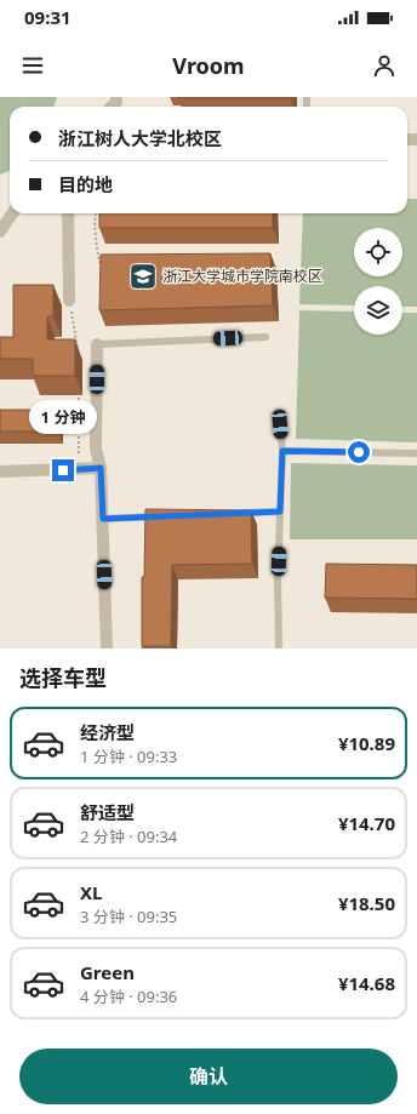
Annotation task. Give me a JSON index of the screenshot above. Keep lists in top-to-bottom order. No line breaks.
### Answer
{"places":{"school or university":["浙江大学城市学院南校区"]},"page":{"status":"09:31","header":"Vroom","banner":["浙江树人大学北校区","目的地"],"bubble":"1 分钟","heading":"选择车型","list":[{"name":"经济型","note":"1 分钟 · 09:33","value":"¥10.89"},{"name":"舒适型","note":"2 分钟 · 09:34","value":"¥14.70"},{"name":"XL","note":"3 分钟 · 09:35","value":"¥18.50"},{"name":"Green","note":"4 分钟 · 09:36","value":"¥14.68"}],"buttons":"确认"}}
